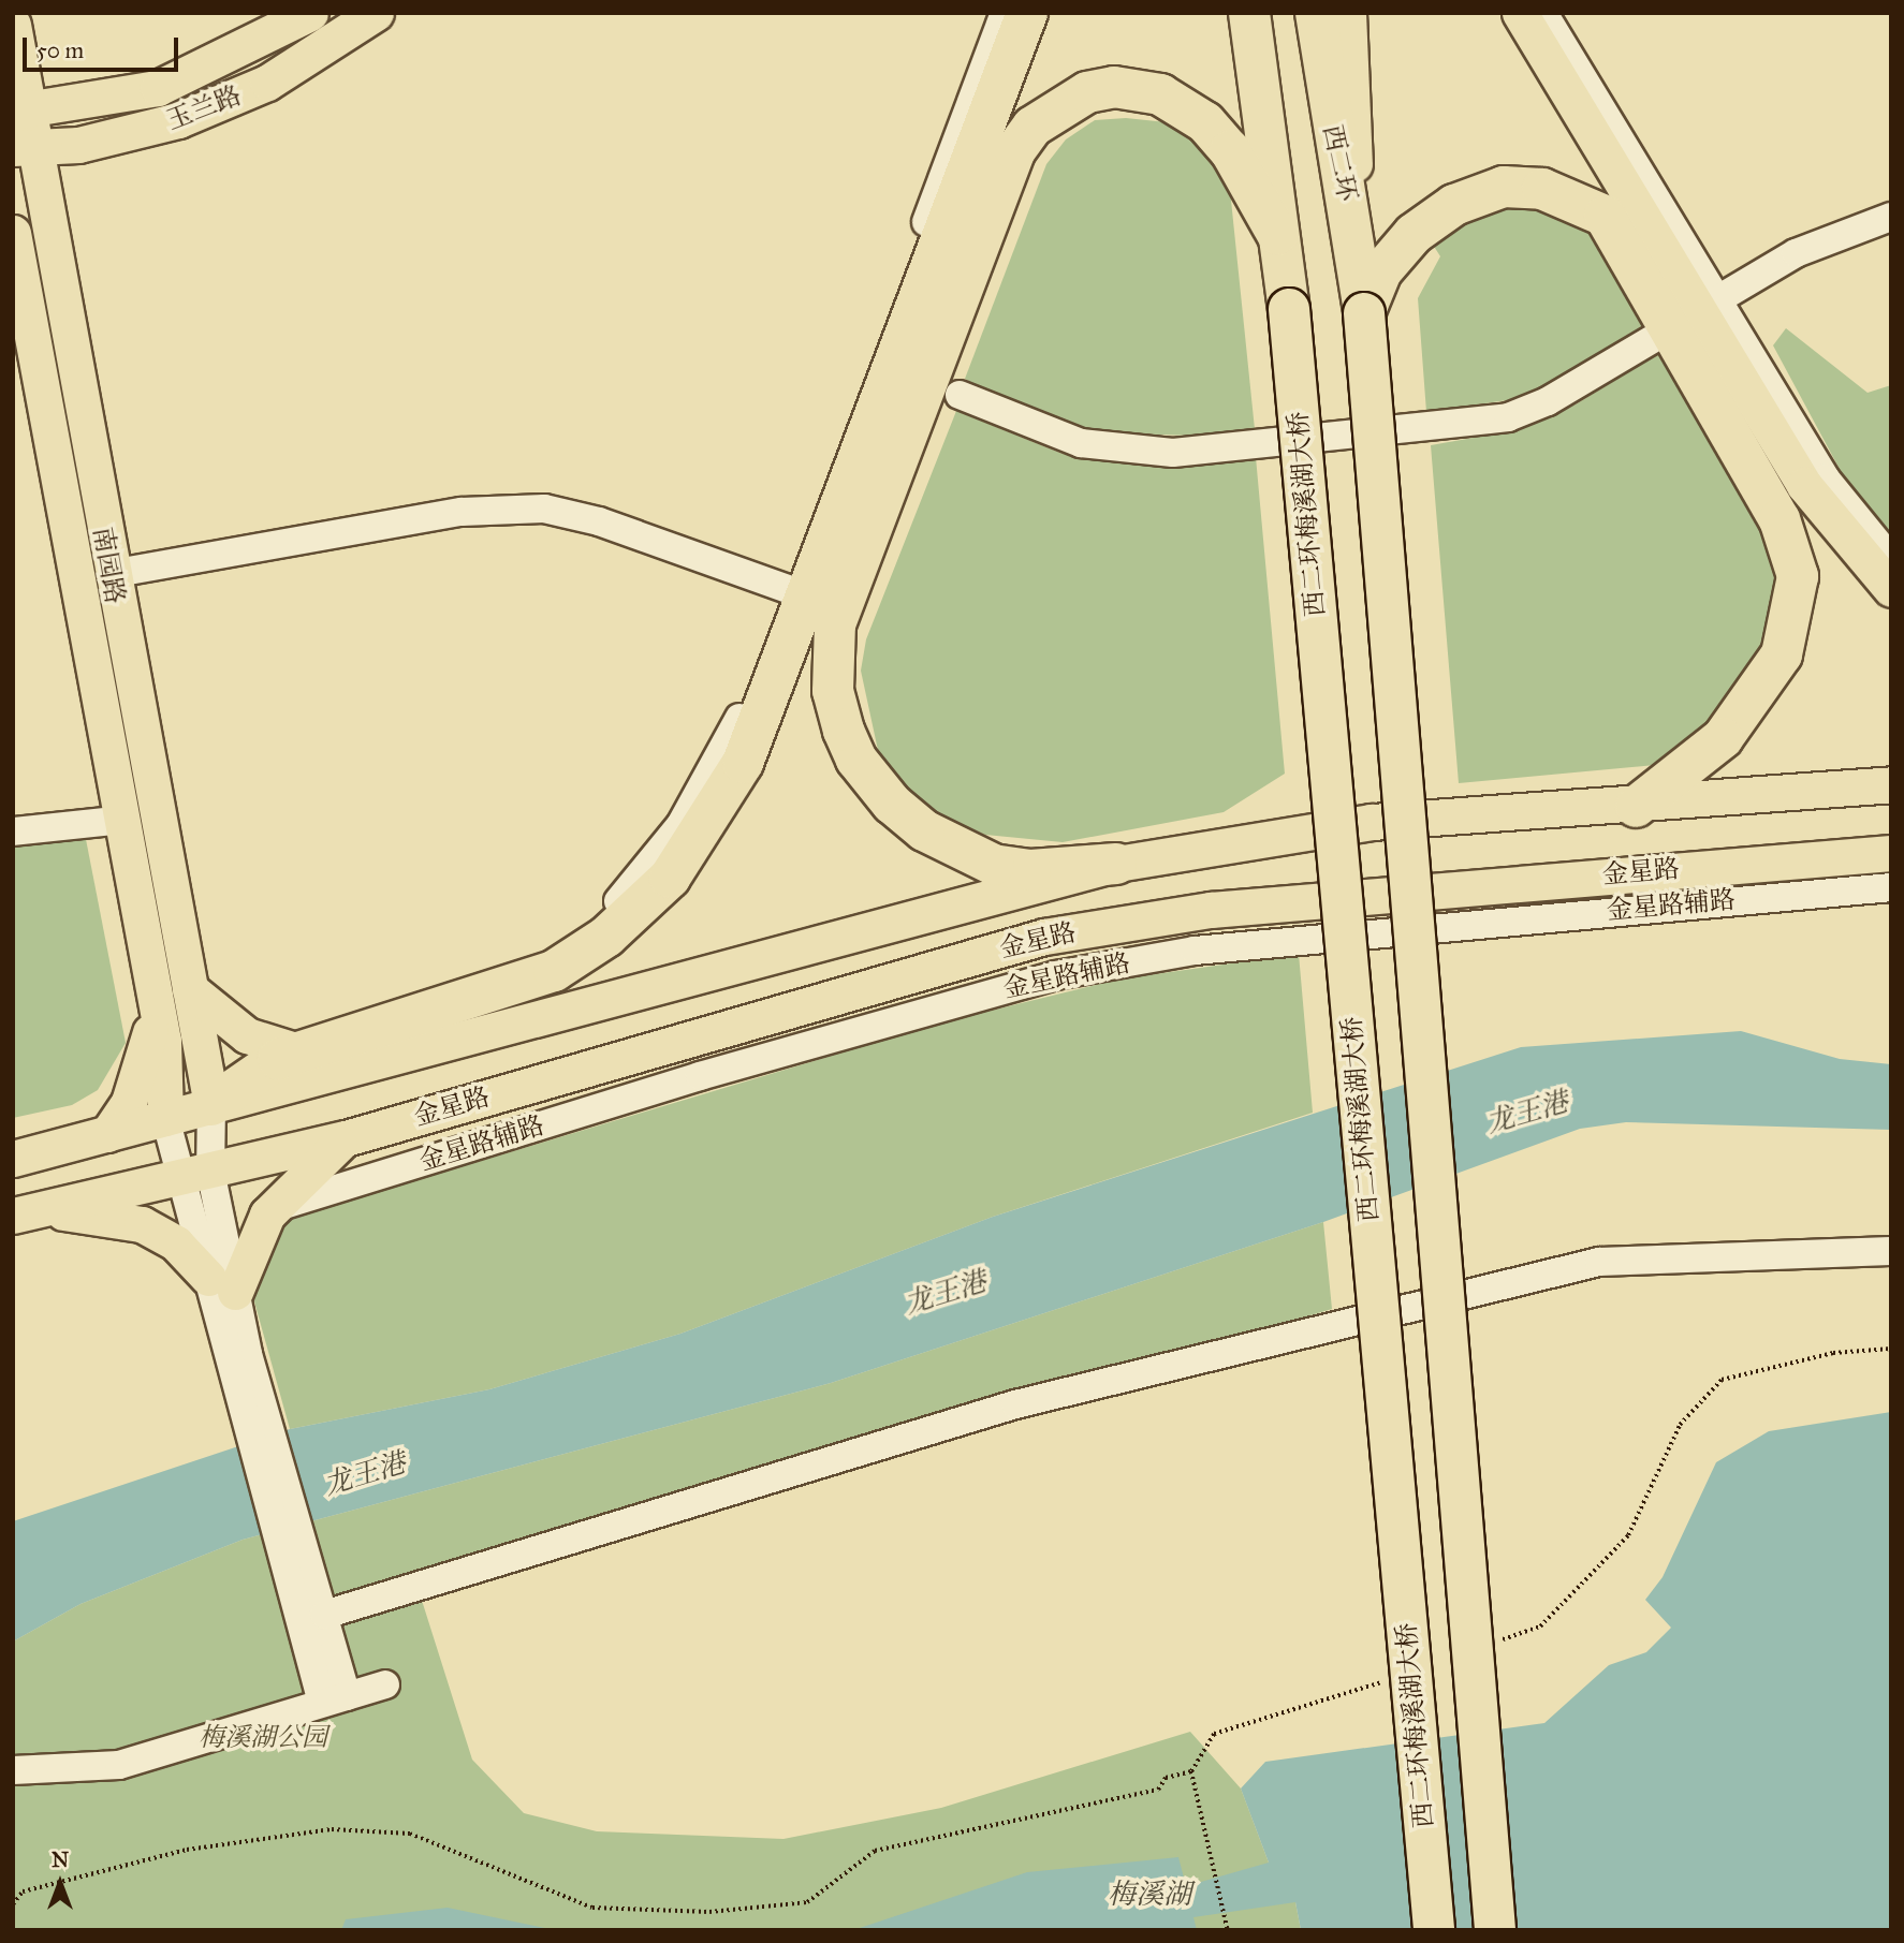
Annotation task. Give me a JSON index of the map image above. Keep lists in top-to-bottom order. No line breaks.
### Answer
{"streets":{"highway":["西二环","西二环梅溪湖大桥"],"main road":["玉兰路","南园路","金星路"],"street":["金星路辅路"]},"crossings":[["玉兰路","南园路"],["南园路","金星路"]],"water":["龙王港","梅溪湖"],"parks":["梅溪湖公园"],"scale_bar":"50 m","north":"top"}
